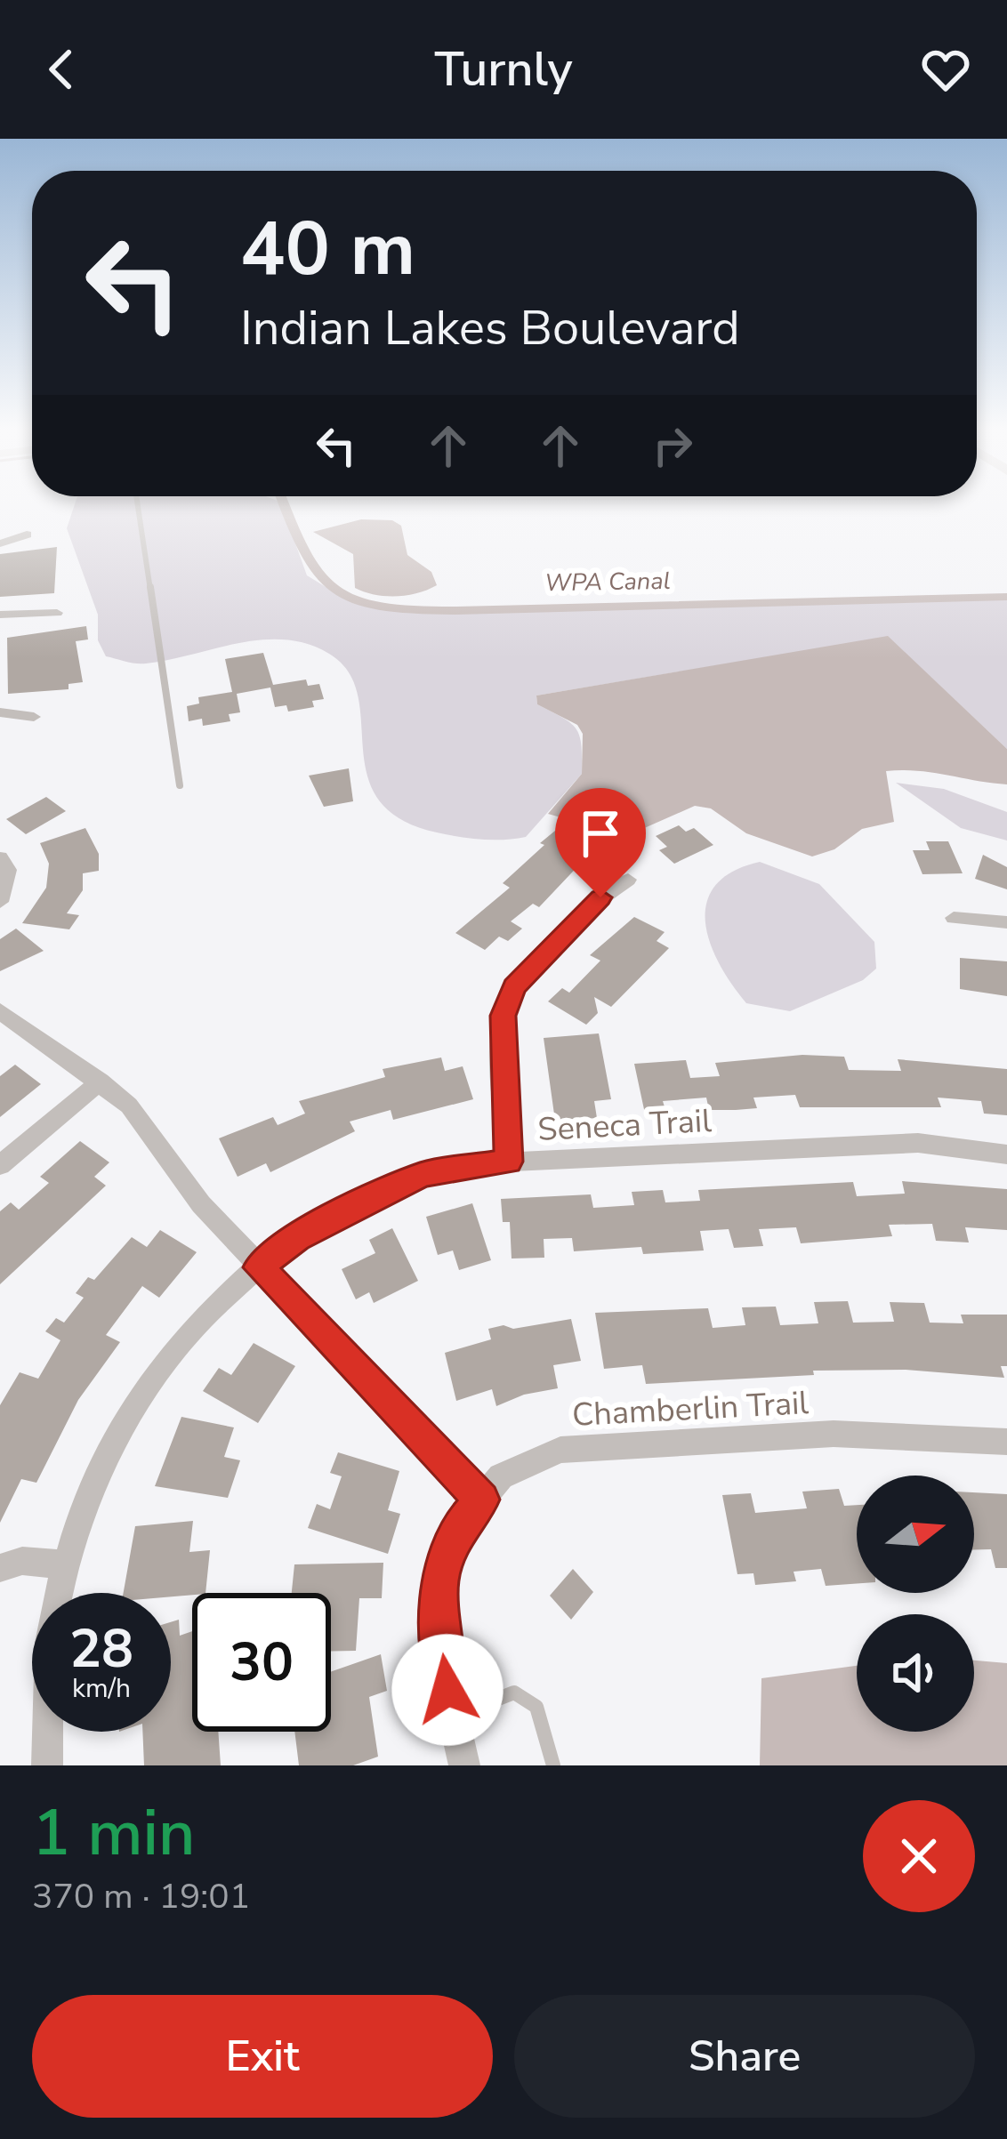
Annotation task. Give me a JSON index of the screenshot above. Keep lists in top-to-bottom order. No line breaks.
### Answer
{"streets":{"street":["Seneca Trail","Chamberlin Trail"]},"water":["WPA Canal"],"north":"right","page":{"header":"Turnly","turn":["40 m","Indian Lakes Boulevard"],"speed":"28 km/h","limit":"30","heading":["1 min","370 m · 19:01"],"buttons":["Exit","Share"]}}
